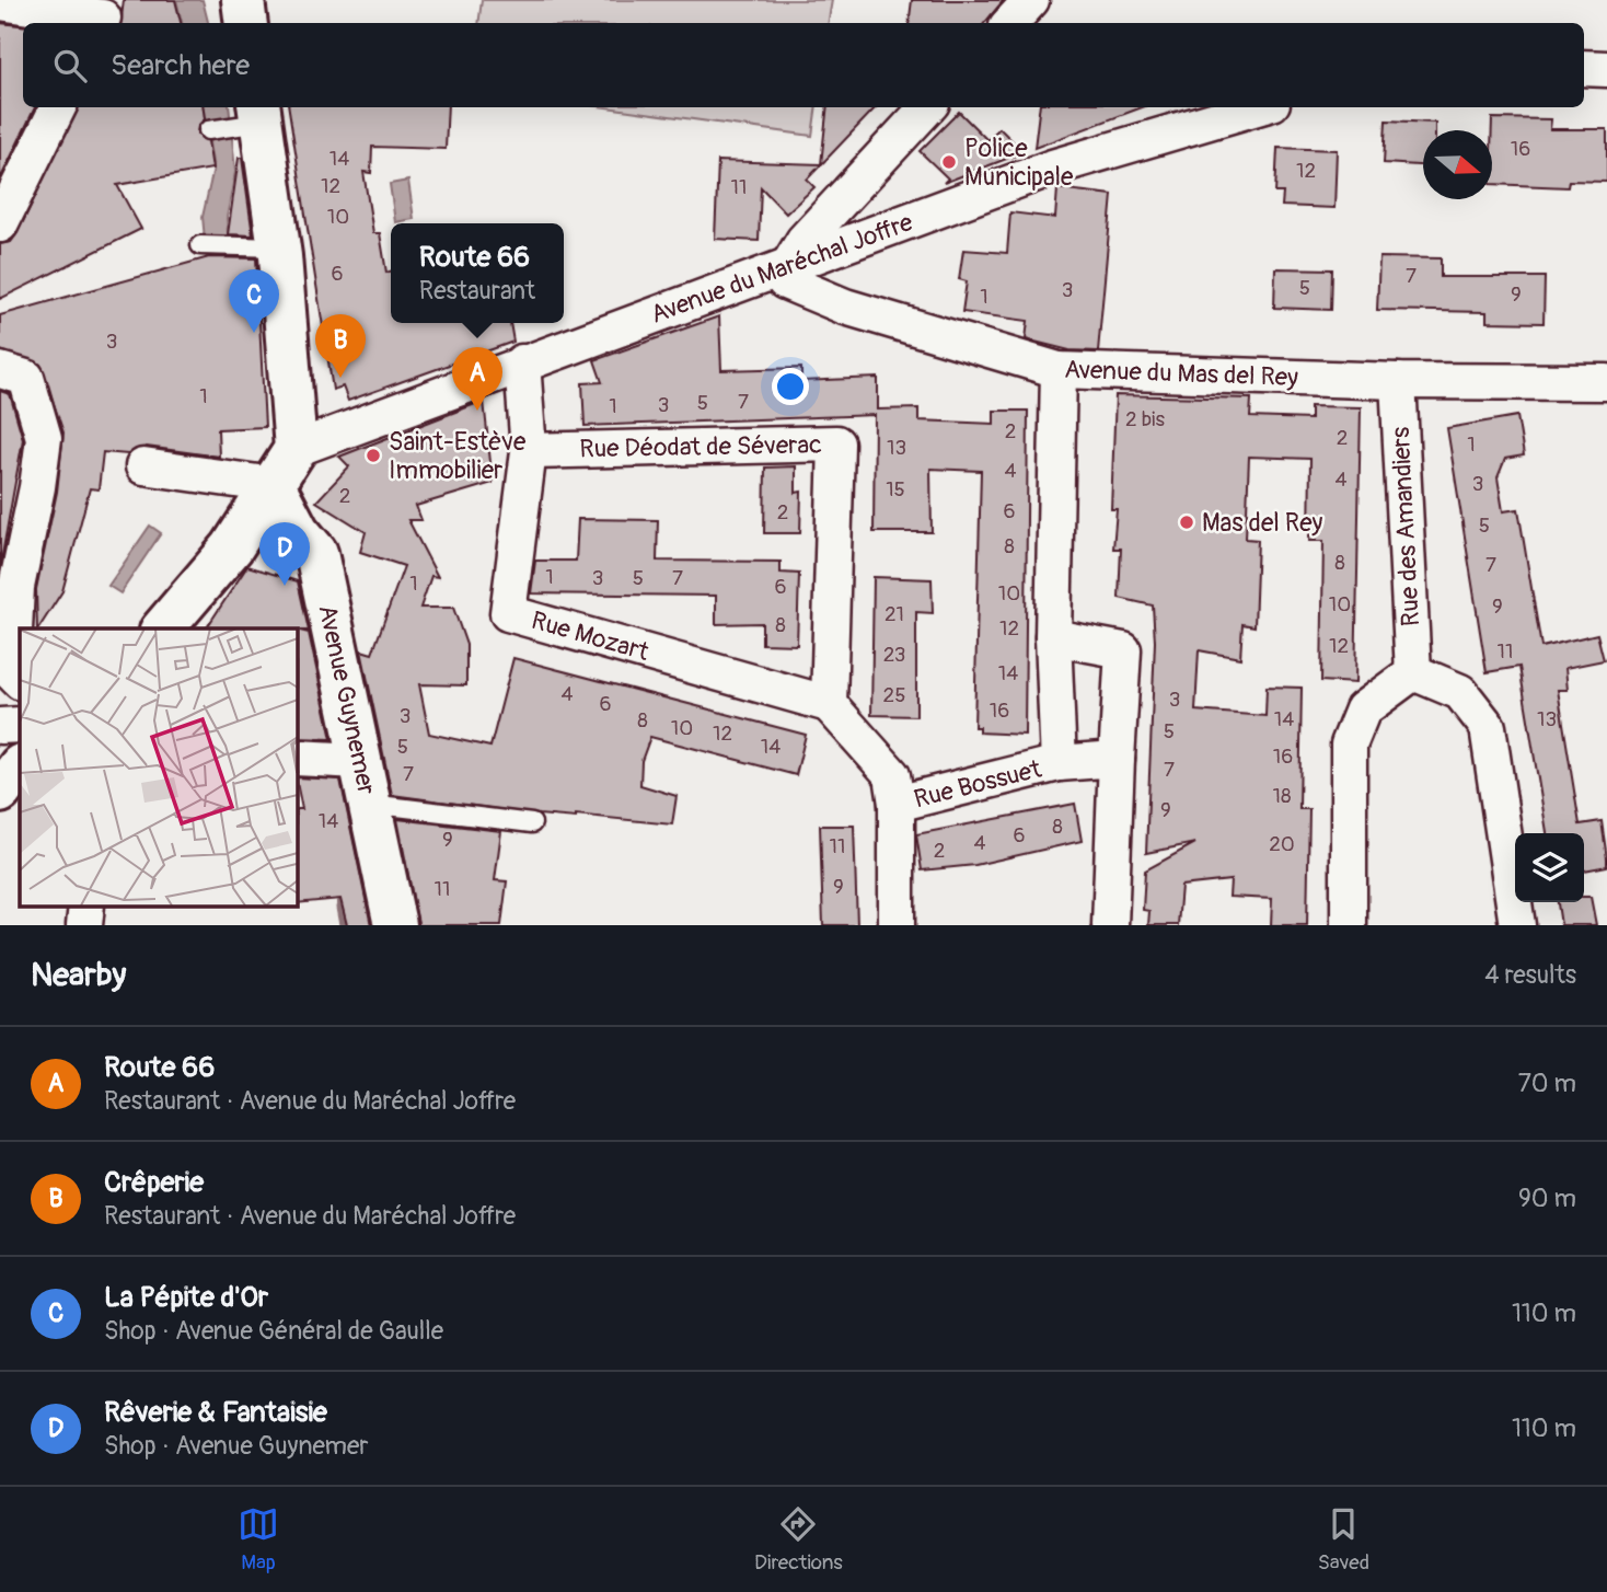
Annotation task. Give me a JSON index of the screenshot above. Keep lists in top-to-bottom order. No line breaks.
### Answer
{"streets":{"main road":["Avenue Guynemer"],"street":["Avenue du Maréchal Joffre","Avenue du Mas del Rey","Rue Déodat de Séverac","Rue des Amandiers","Rue Mozart","Rue Bossuet"]},"crossings":[["Avenue du Maréchal Joffre","Avenue du Mas del Rey"],["Avenue du Mas del Rey","Rue des Amandiers"],["Rue Déodat de Séverac","Rue Mozart"]],"places":["Police Municipale","Saint-Estève Immobilier","Mas del Rey"],"house_numbers":["16","14","12","12","11","10","6","7","5","3","9","1","3","1","7","5","3","1","2 bis","2","2","1","13","4","4","3","15","2","6","2","5","8","8","7","1","3","5","7","1","6","10","10","9","21","8","12","12","11","23","14","4","25","3","6","16","3","14","13","8","10","5","12","5","14","16","7","7","18","9","14","8","6","9","4","20","11","2","9","11"],"north":"right","page":{"search":"Search here","popup":["Route 66","Restaurant"],"pins":["C","B","A","D"],"heading":["Nearby","4 results"],"list":[{"mark":"A","name":"Route 66","note":"Restaurant · Avenue du Maréchal Joffre","value":"70 m"},{"mark":"B","name":"Crêperie","note":"Restaurant · Avenue du Maréchal Joffre","value":"90 m"},{"mark":"C","name":"La Pépite d'Or","note":"Shop · Avenue Général de Gaulle","value":"110 m"},{"mark":"D","name":"Rêverie & Fantaisie","note":"Shop · Avenue Guynemer","value":"110 m"}],"nav":["Map","Directions","Saved"]}}
